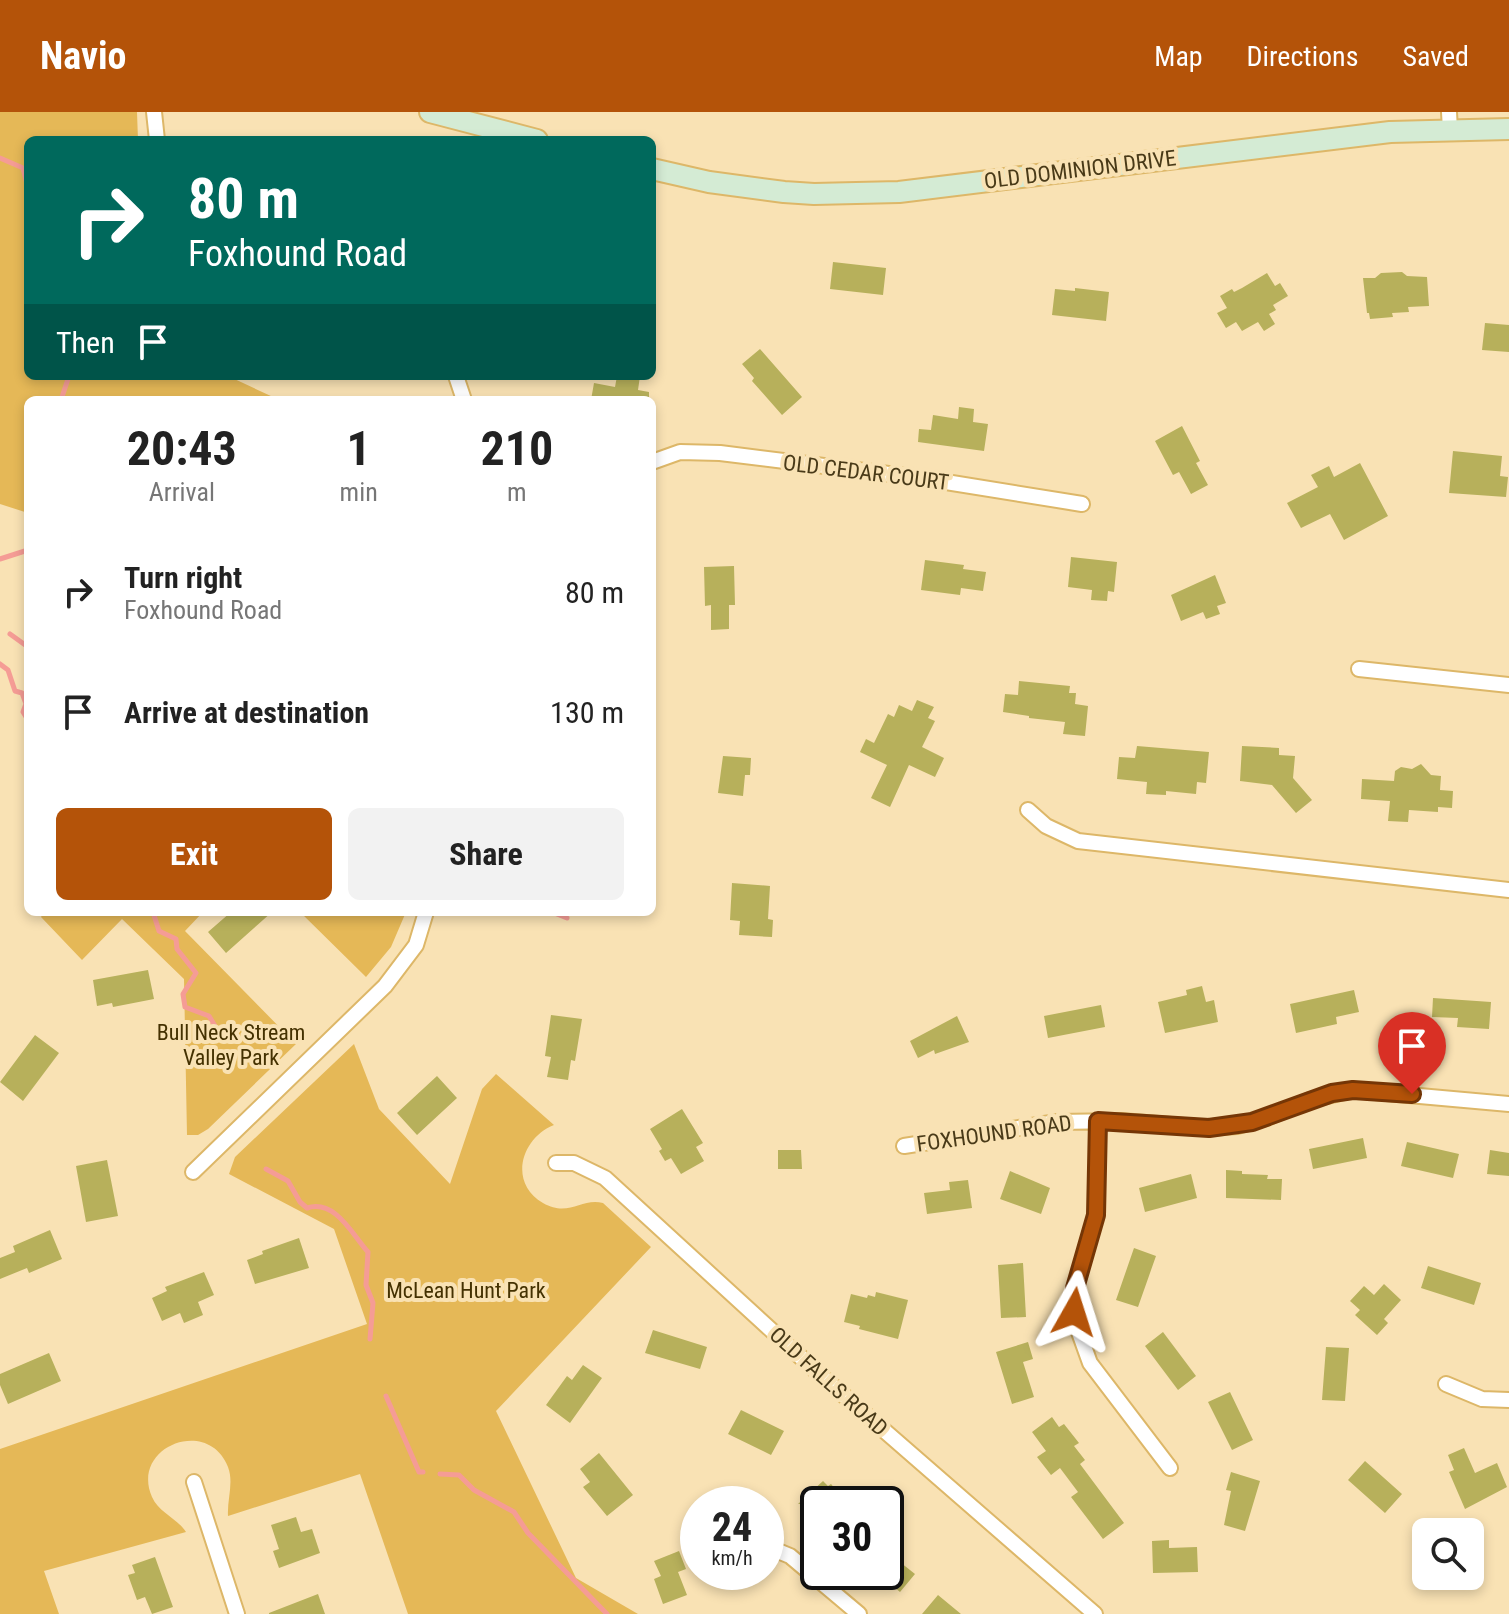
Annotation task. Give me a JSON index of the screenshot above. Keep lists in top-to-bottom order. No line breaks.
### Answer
{"streets":{"main road":["OLD DOMINION DRIVE"],"street":["OLD CEDAR COURT","FOXHOUND ROAD","OLD FALLS ROAD"]},"parks":["Bull Neck Stream Valley Park","McLean Hunt Park"],"page":{"header":"Navio","nav":["Map","Directions","Saved"],"turn":["80 m","Foxhound Road"],"then":"Then","eta":["20:43","Arrival","1","min","210","m"],"list":[{"name":"Turn right","note":"Foxhound Road","value":"80 m"},{"name":"Arrive at destination","value":"130 m"}],"buttons":["Exit","Share"],"speed":"24 km/h","limit":"30"}}
